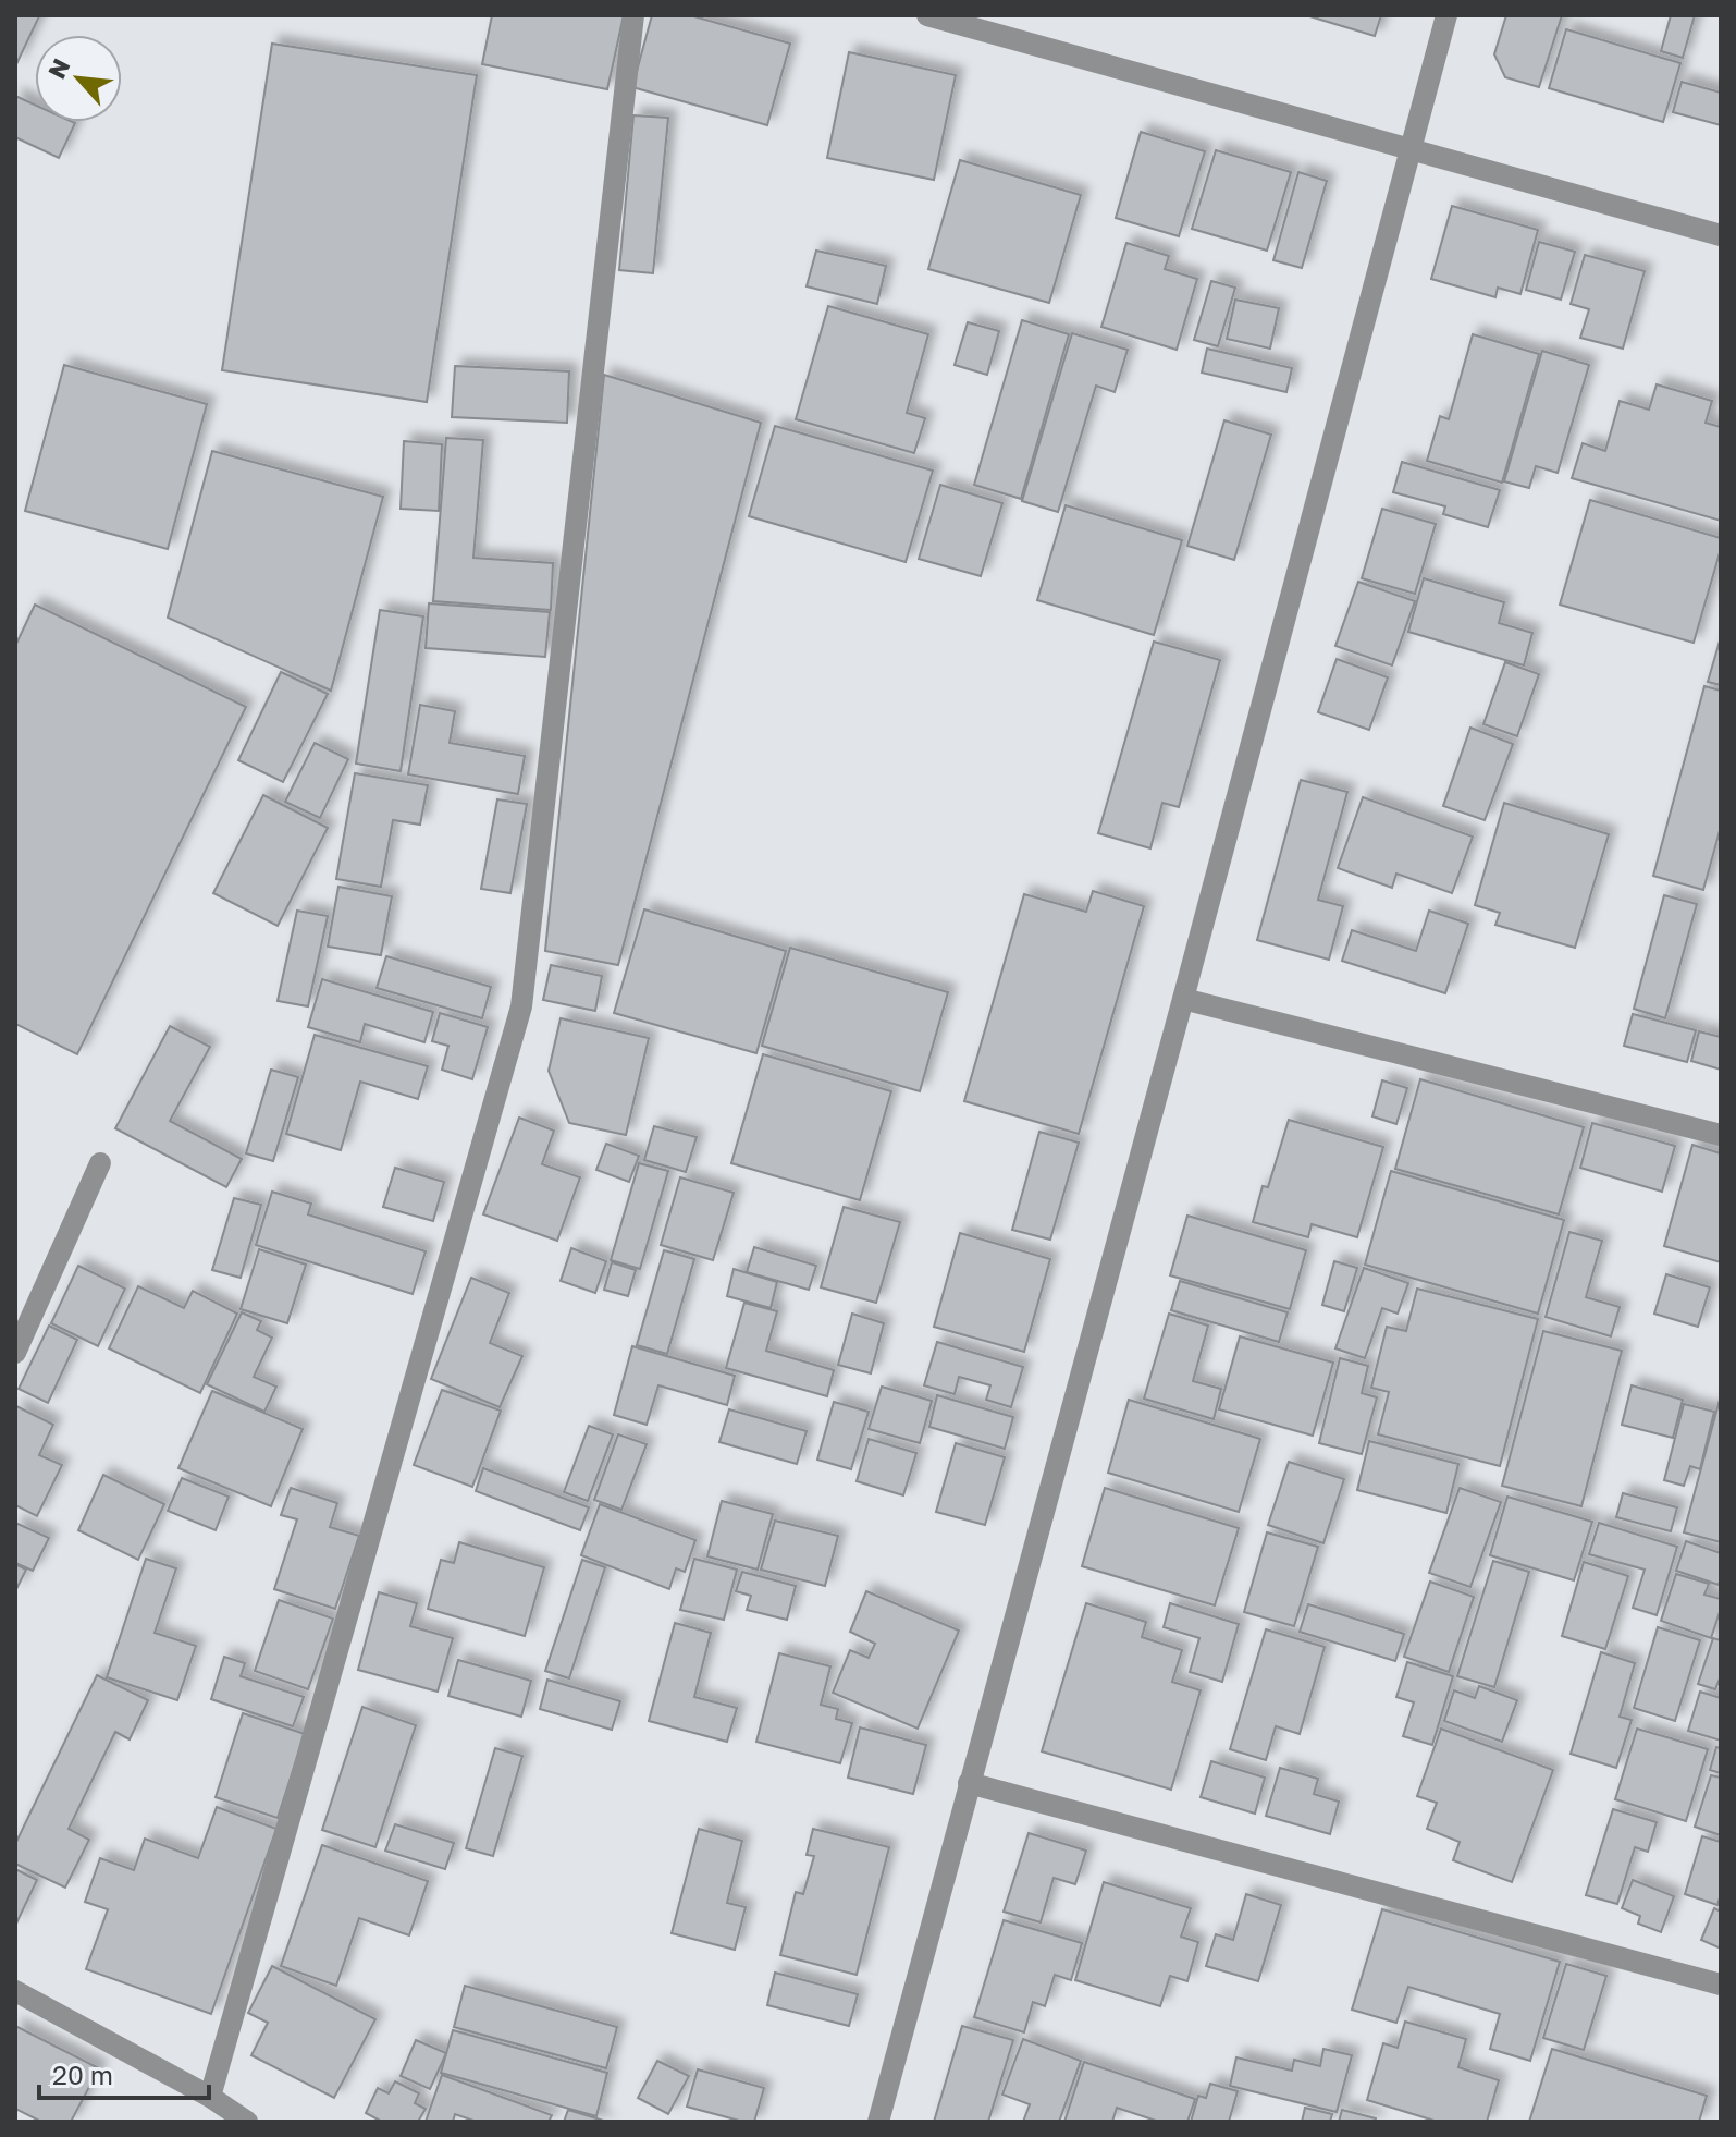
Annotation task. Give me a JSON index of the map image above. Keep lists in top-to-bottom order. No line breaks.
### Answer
{"scale_bar":"20 m","north":"top left"}
